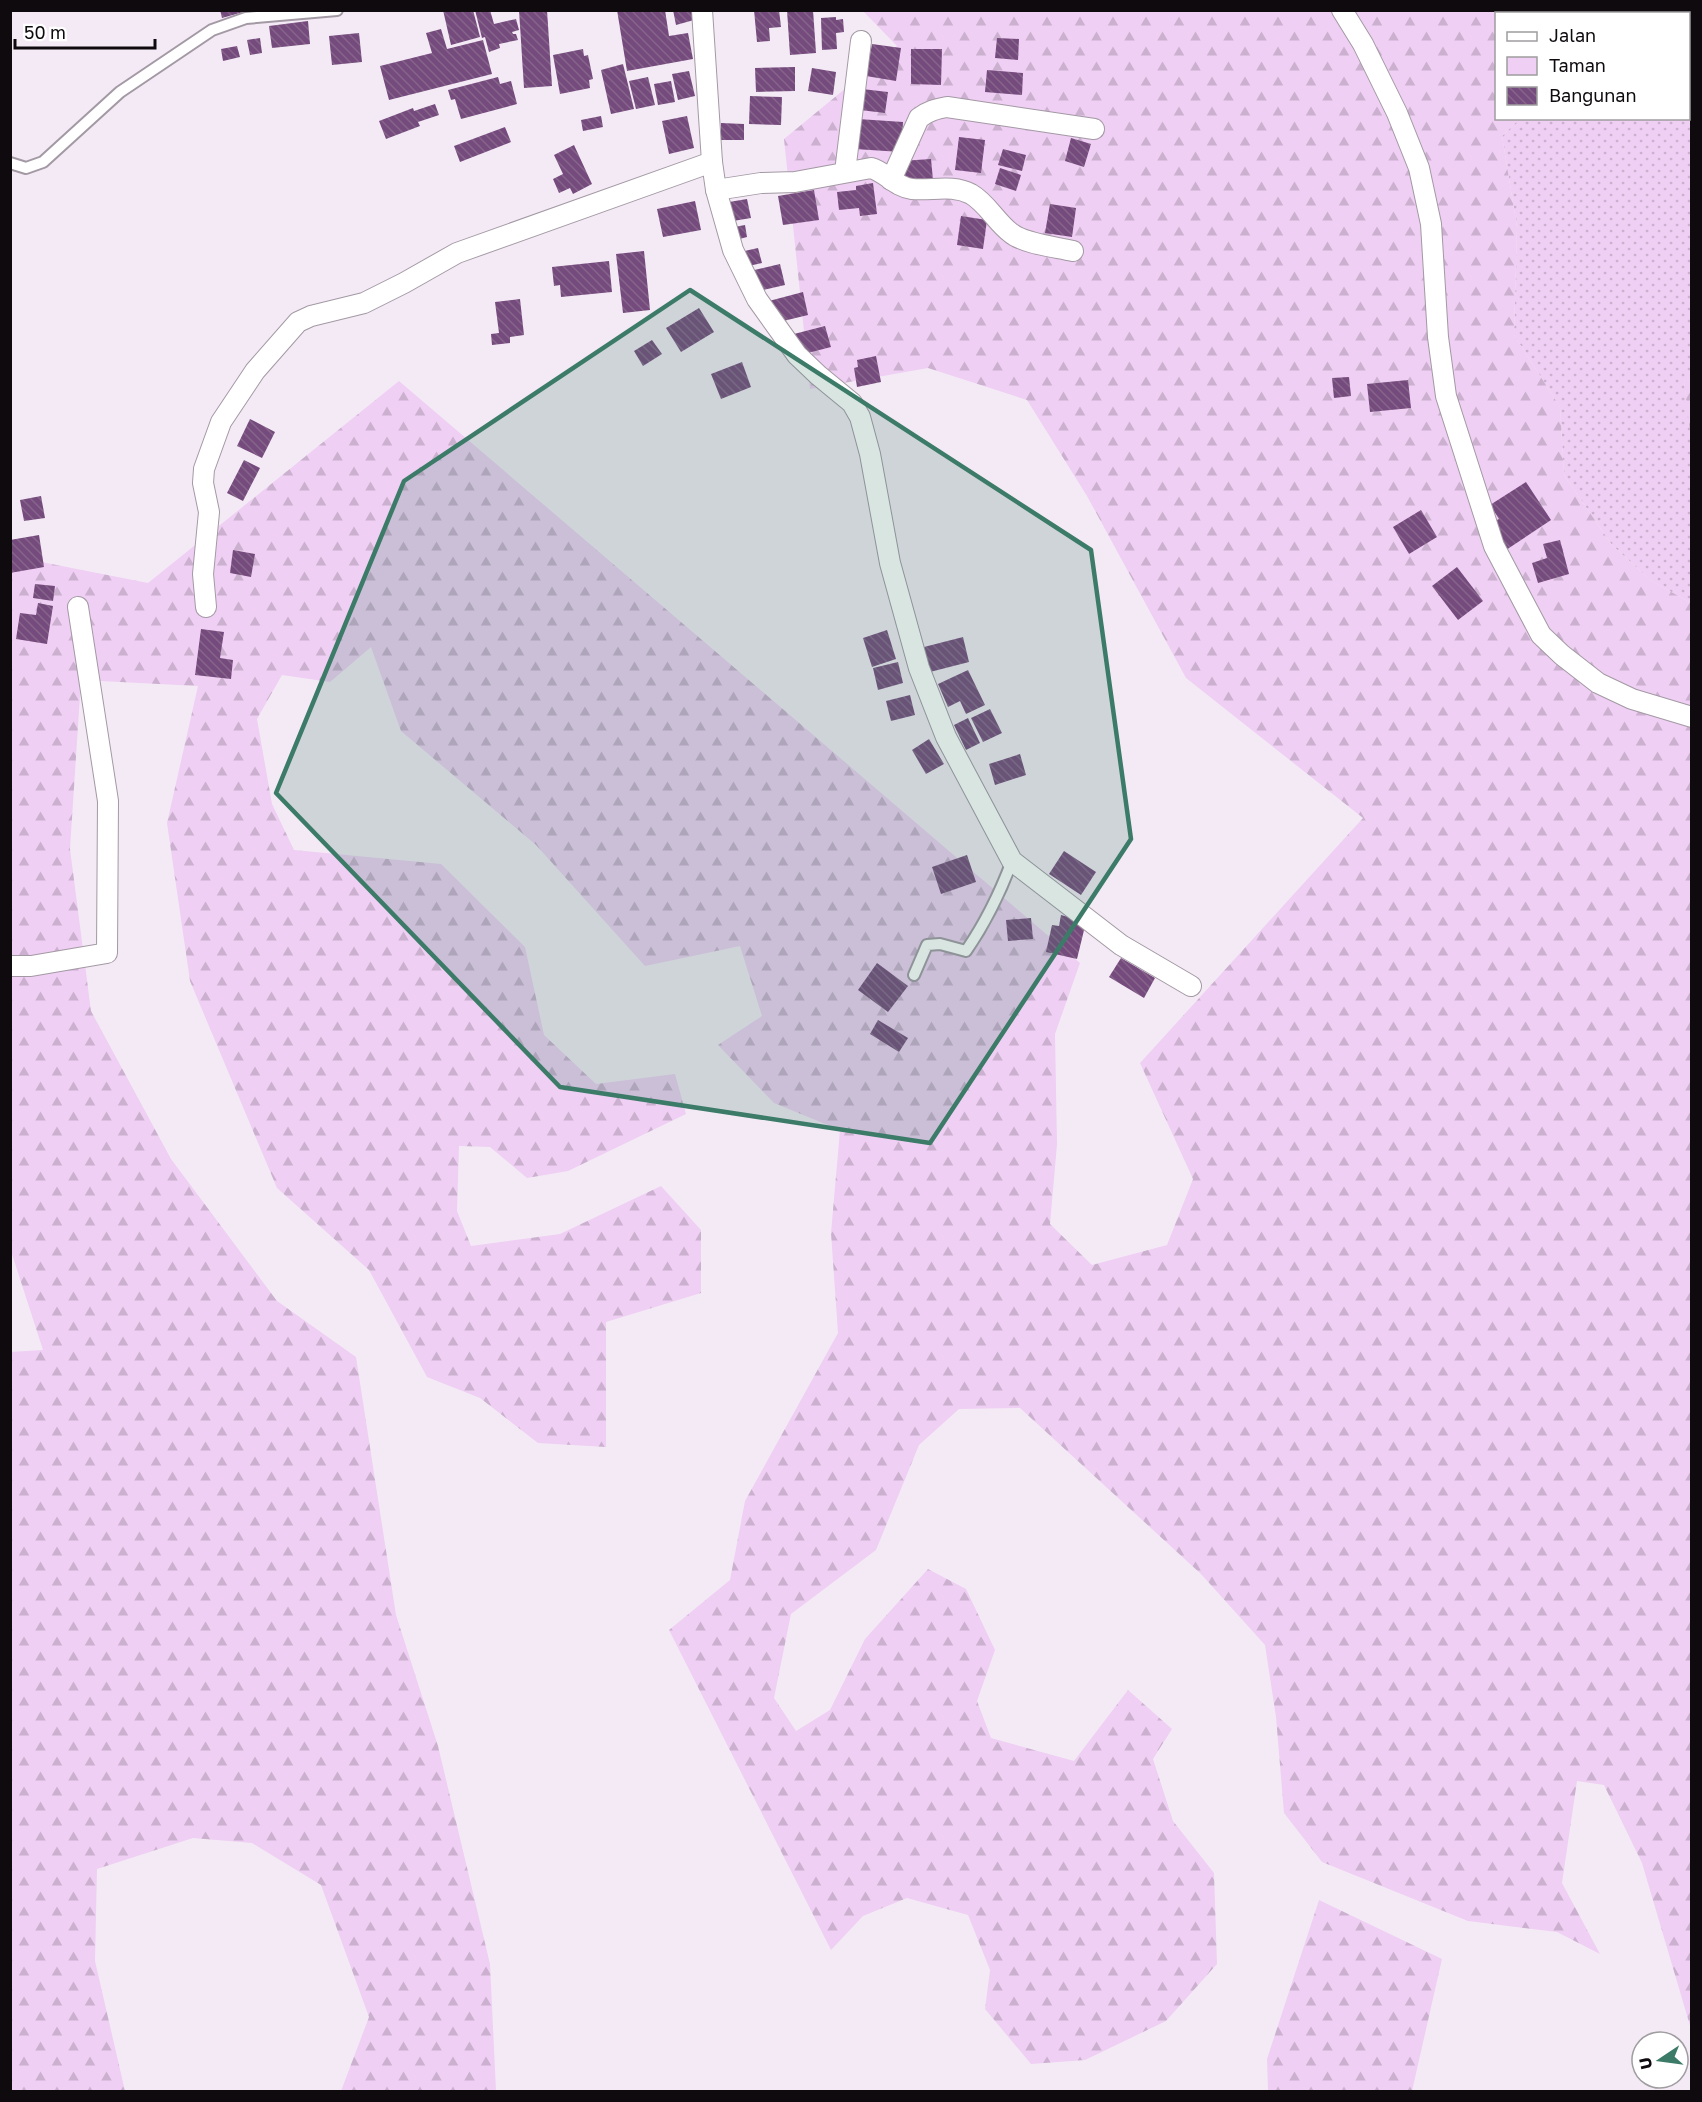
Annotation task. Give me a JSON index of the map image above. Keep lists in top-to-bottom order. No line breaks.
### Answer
{"legend":["Jalan","Taman","Bangunan"],"scale_bar":"50 m","north":"left"}
